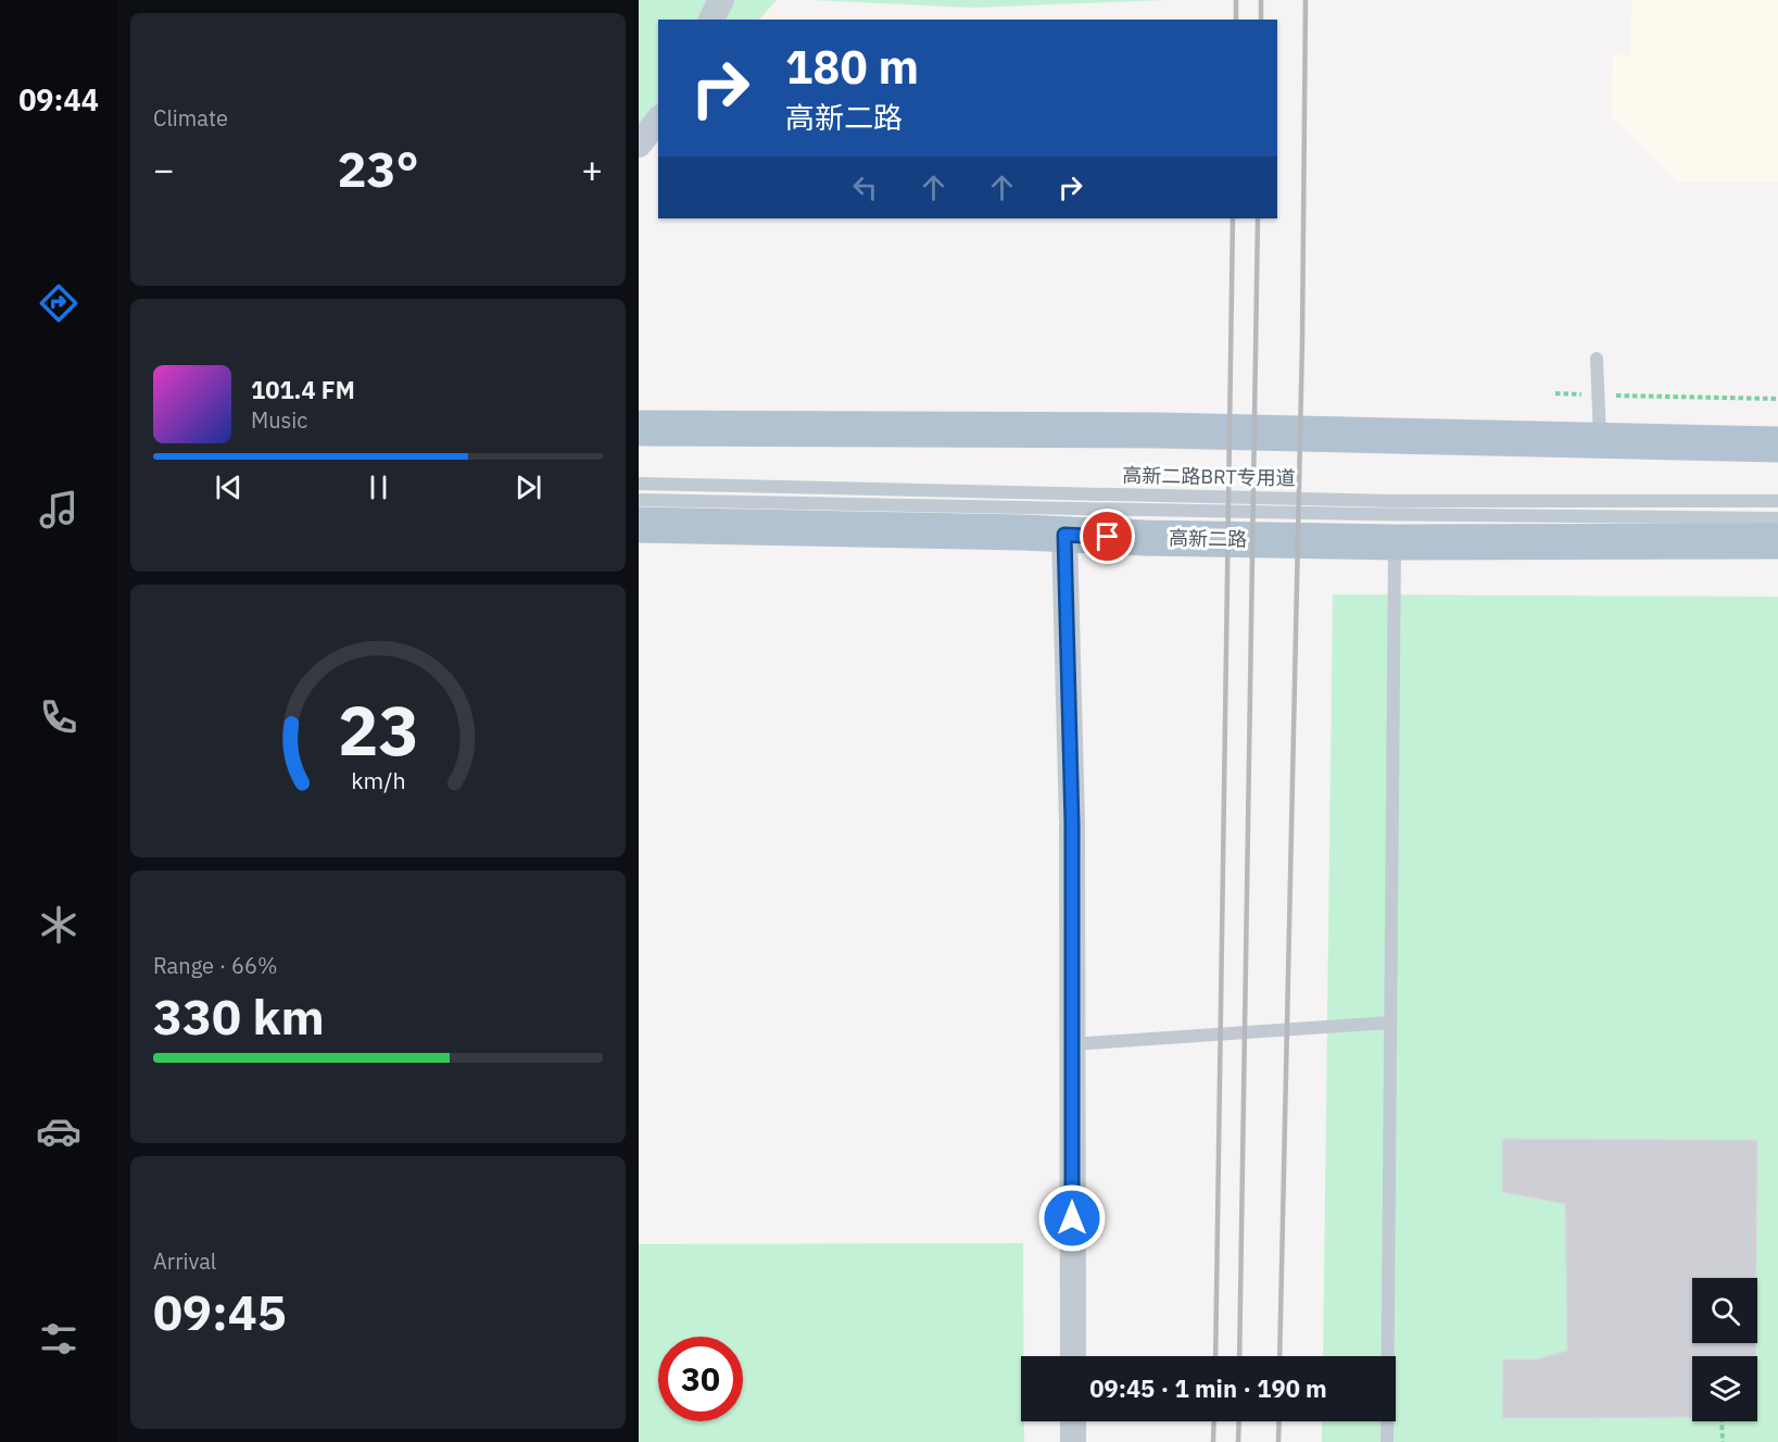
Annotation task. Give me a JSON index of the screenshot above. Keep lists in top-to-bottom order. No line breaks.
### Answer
{"streets":{"main road":["高新二路"],"lane":["高新二路BRT专用道"]},"page":{"tabs":"09:44","tile":["Climate",["Range · 66%","330 km"],["Arrival","09:45"]],"turn":["180 m","高新二路"],"heat":["−","23°","+"],"song":["101.4 FM","Music"],"limit":"30","trip":"09:45 · 1 min · 190 m","gauge":["23","km/h"]}}
